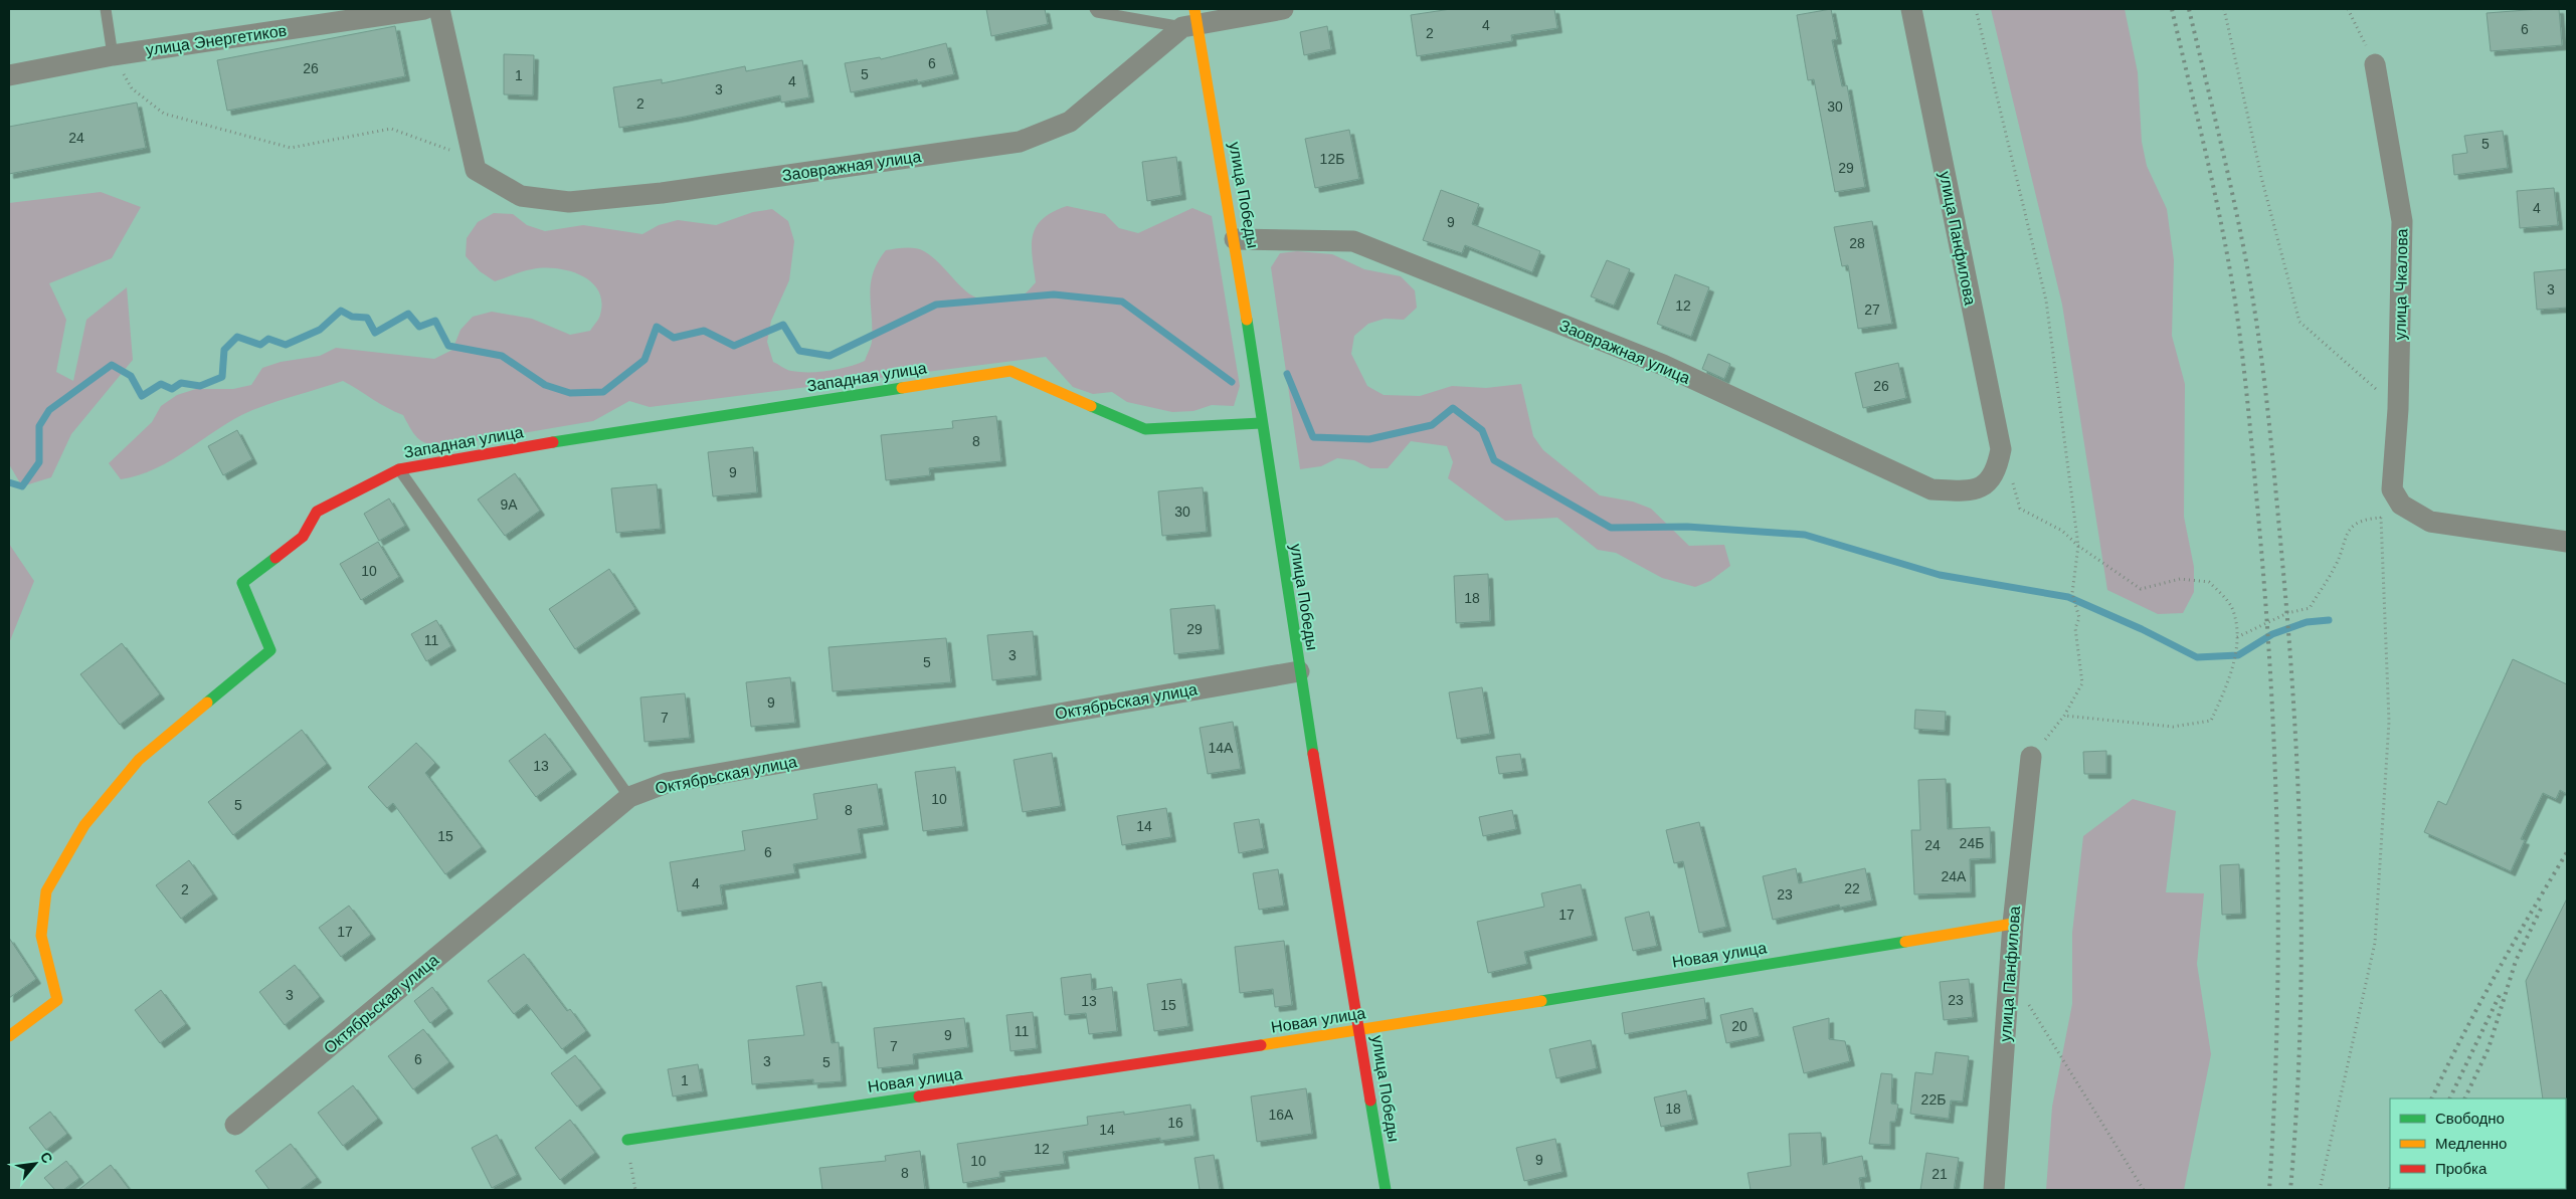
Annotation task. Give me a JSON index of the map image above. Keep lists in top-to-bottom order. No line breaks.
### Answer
{"streets":{"street":["улица Энергетиков","Заовражная улица","улица Победы","улица Панфилова","улица Чкалова","Западная улица","Октябрьская улица","Новая улица"]},"crossings":[["Заовражная улица","улица Победы"],["Заовражная улица","улица Панфилова"],["улица Победы","Западная улица"],["улица Победы","Октябрьская улица"],["улица Победы","Новая улица"],["улица Панфилова","Новая улица"]],"house_numbers":["4","6","2","6","26","5","1","4","3","2","30","24","5","12Б","29","4","9","28","3","12","27","26","8","9","9А","30","10","18","29","11","3","5","9","7","14А","13","10","5","8","14","15","24Б","24","6","24А","4","22","2","23","17","17","3","23","13","15","20","11","9","7","6","3","5","1","22Б","18","16А","16","14","12","9","10","8","21"],"legend":["Свободно","Медленно","Пробка"],"north":"top right"}
